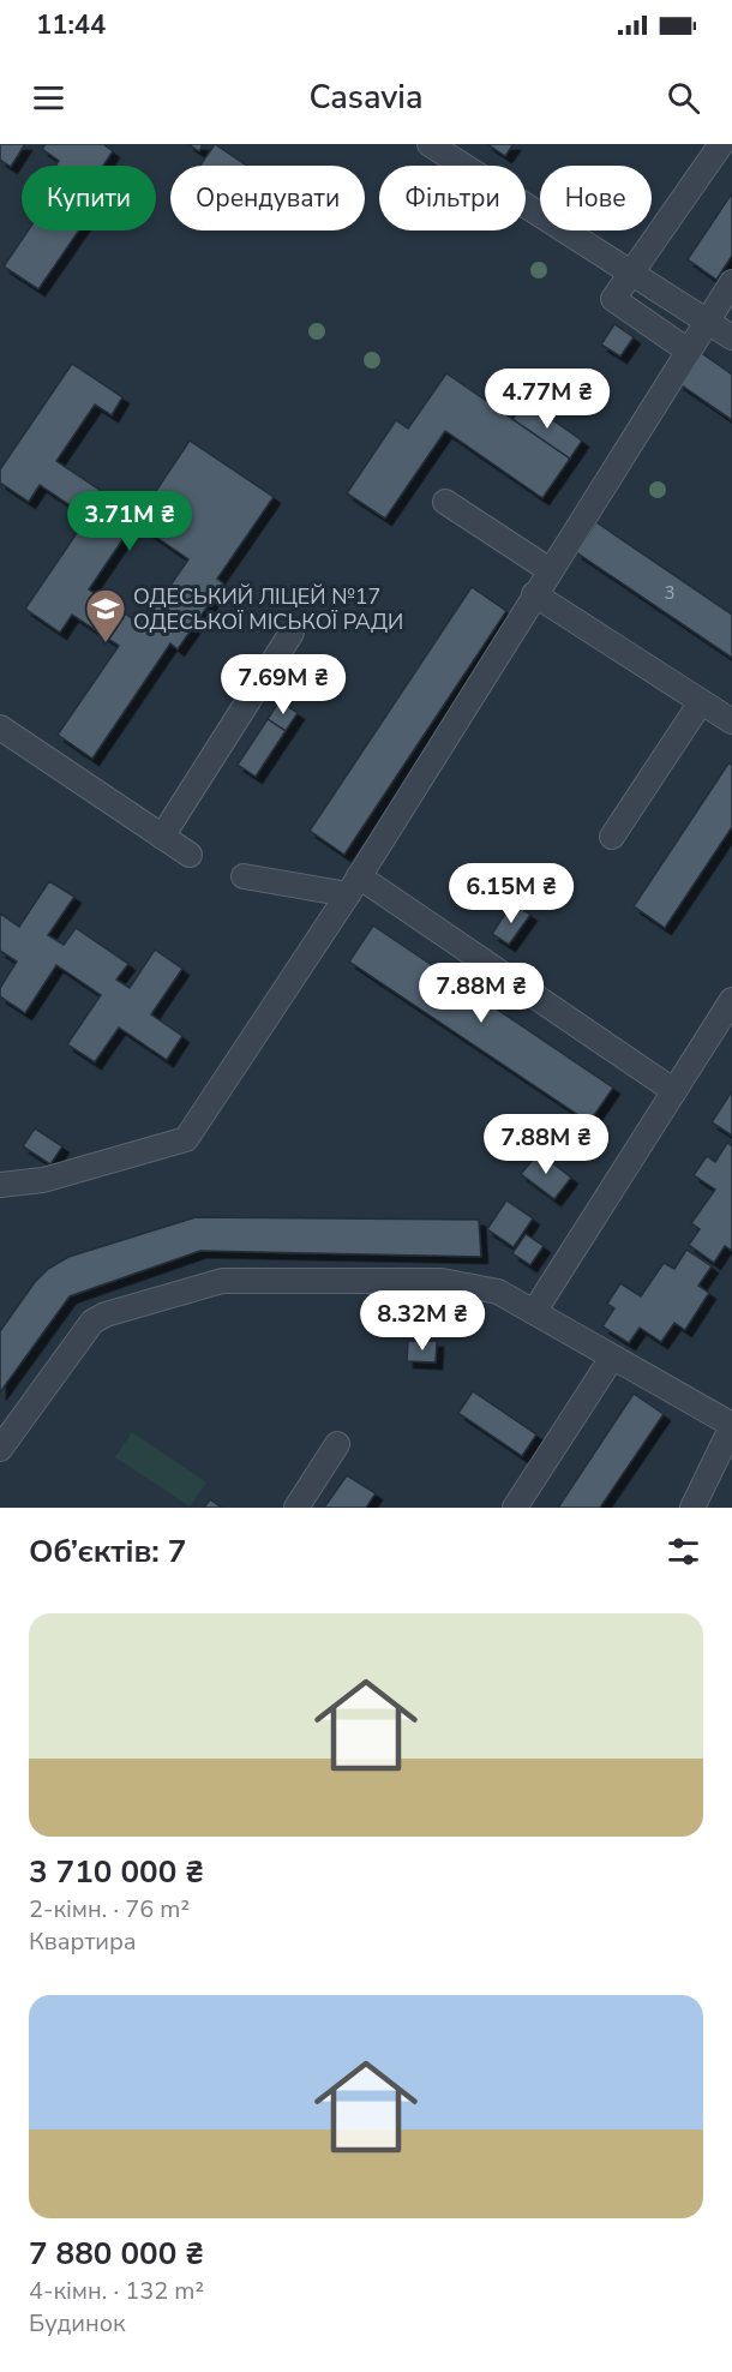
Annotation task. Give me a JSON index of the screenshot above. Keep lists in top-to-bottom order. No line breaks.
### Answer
{"places":{"school or university":["ОДЕСЬКИЙ ЛІЦЕЙ №17 ОДЕСЬКОЇ МІСЬКОЇ РАДИ"]},"house_numbers":["3"],"page":{"status":"11:44","header":"Casavia","chip":["Купити","Орендувати","Фільтри","Нове"],"price":["4.77M ₴","3.71M ₴","7.69M ₴","6.15M ₴","7.88M ₴","7.88M ₴","8.32M ₴"],"heading":"Об’єктів: 7","list":[{"name":"3 710 000 ₴","note":"2-кімн. · 76 m² · Квартира"},{"name":"7 880 000 ₴","note":"4-кімн. · 132 m² · Будинок"}]}}
